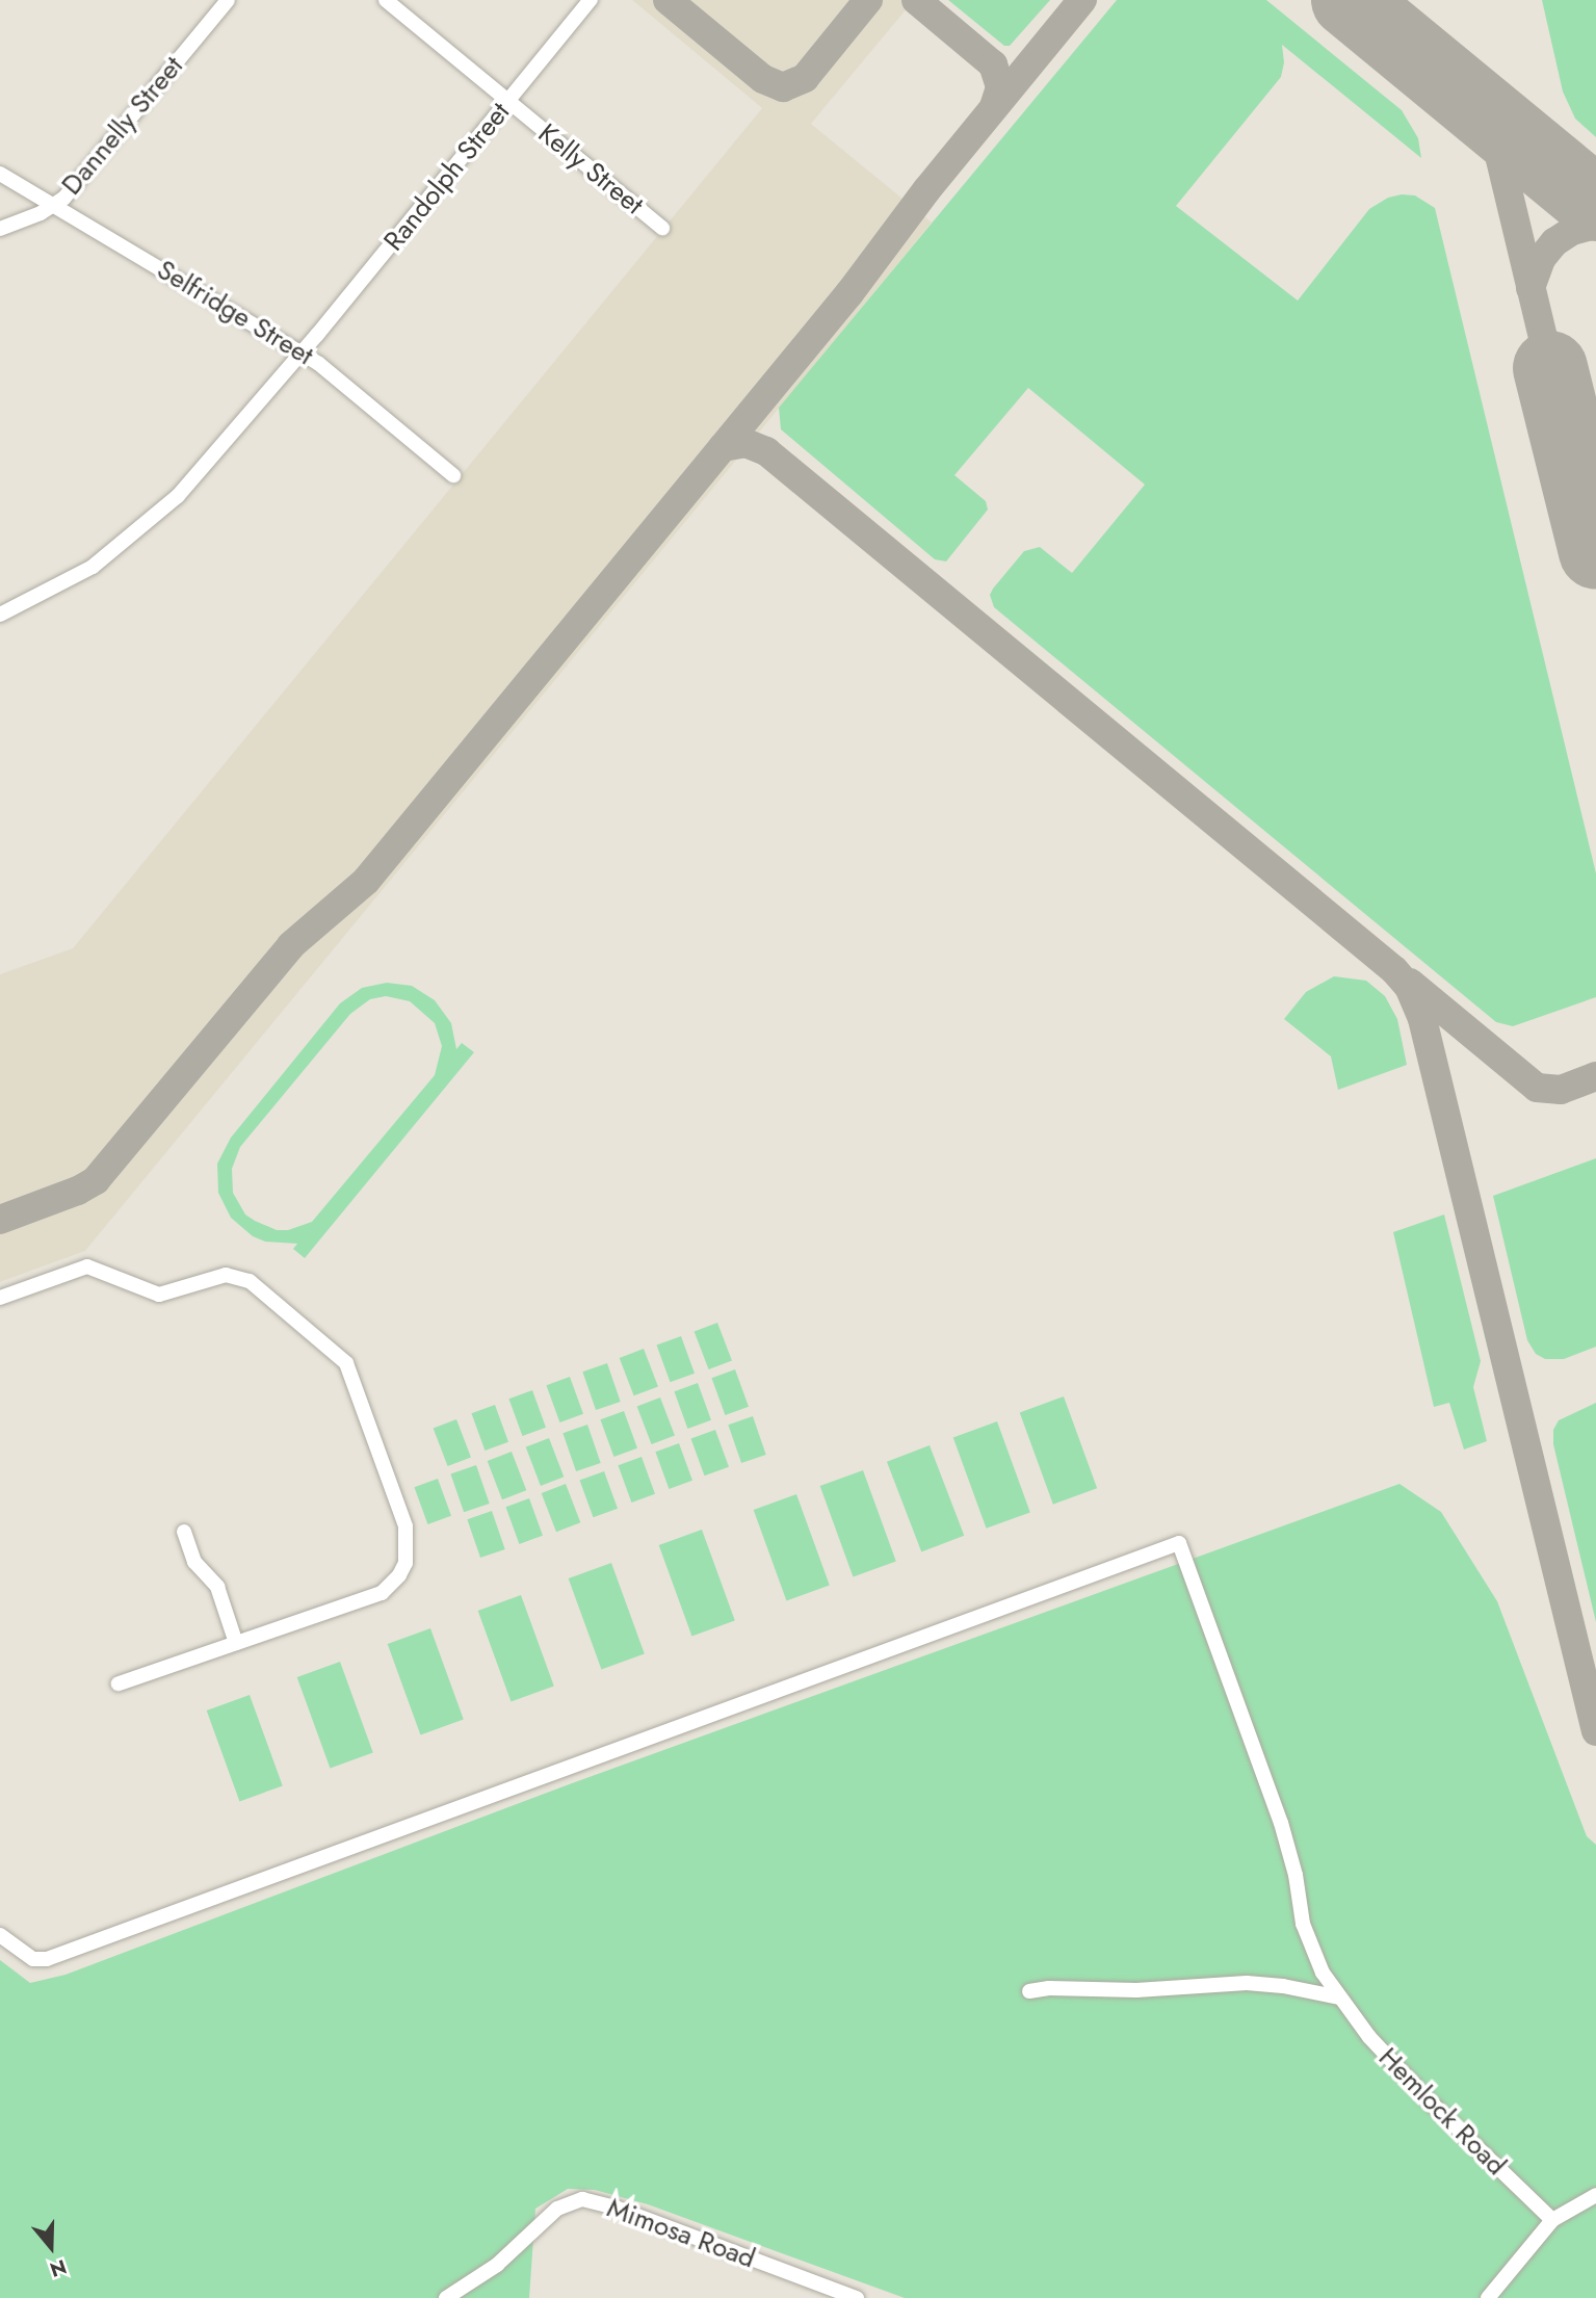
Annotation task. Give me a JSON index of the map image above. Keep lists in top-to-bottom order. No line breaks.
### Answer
{"streets":{"street":["Dannelly Street","Kelly Street","Randolph Street","Selfridge Street","Hemlock Road","Mimosa Road"]},"crossings":[["Dannelly Street","Selfridge Street"],["Kelly Street","Randolph Street"],["Randolph Street","Selfridge Street"]],"north":"bottom"}
